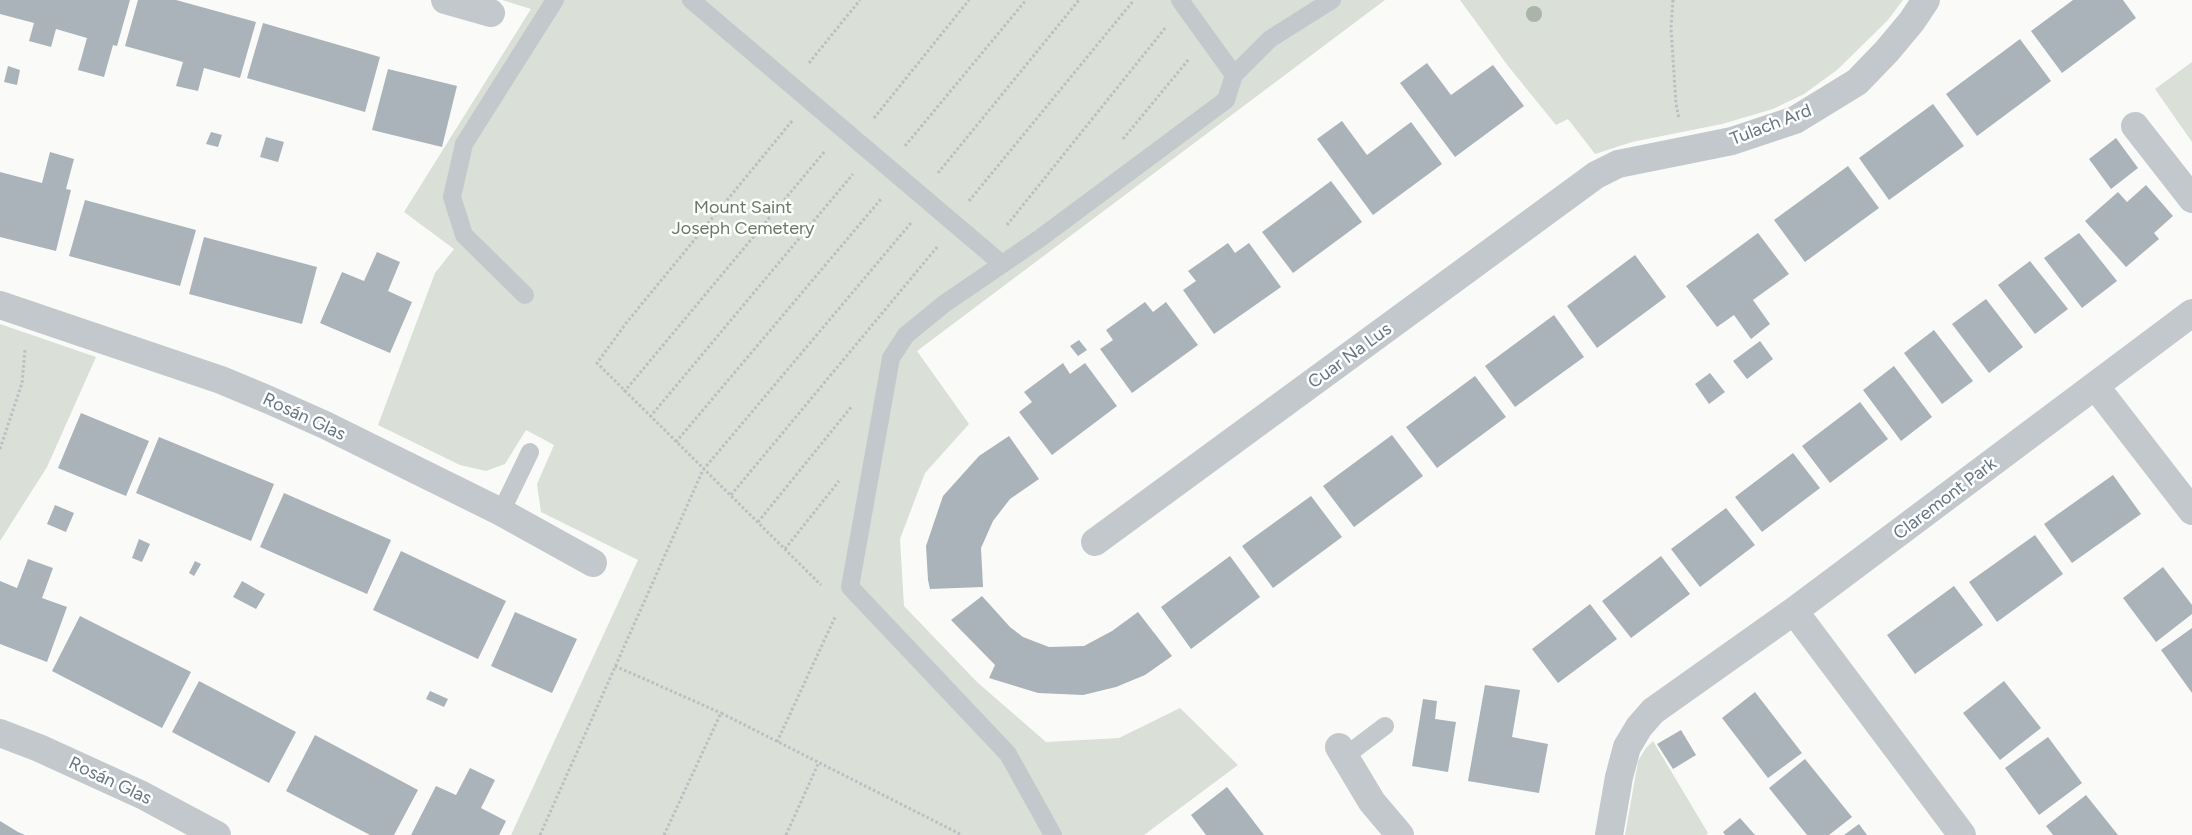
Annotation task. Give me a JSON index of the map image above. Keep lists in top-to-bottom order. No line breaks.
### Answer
{"streets":{"street":["Tulach Ard","Cuar Na Lus","Rosán Glas","Claremont Park"]},"crossings":[["Tulach Ard","Cuar Na Lus"]],"parks":["Mount Saint Joseph Cemetery"]}
